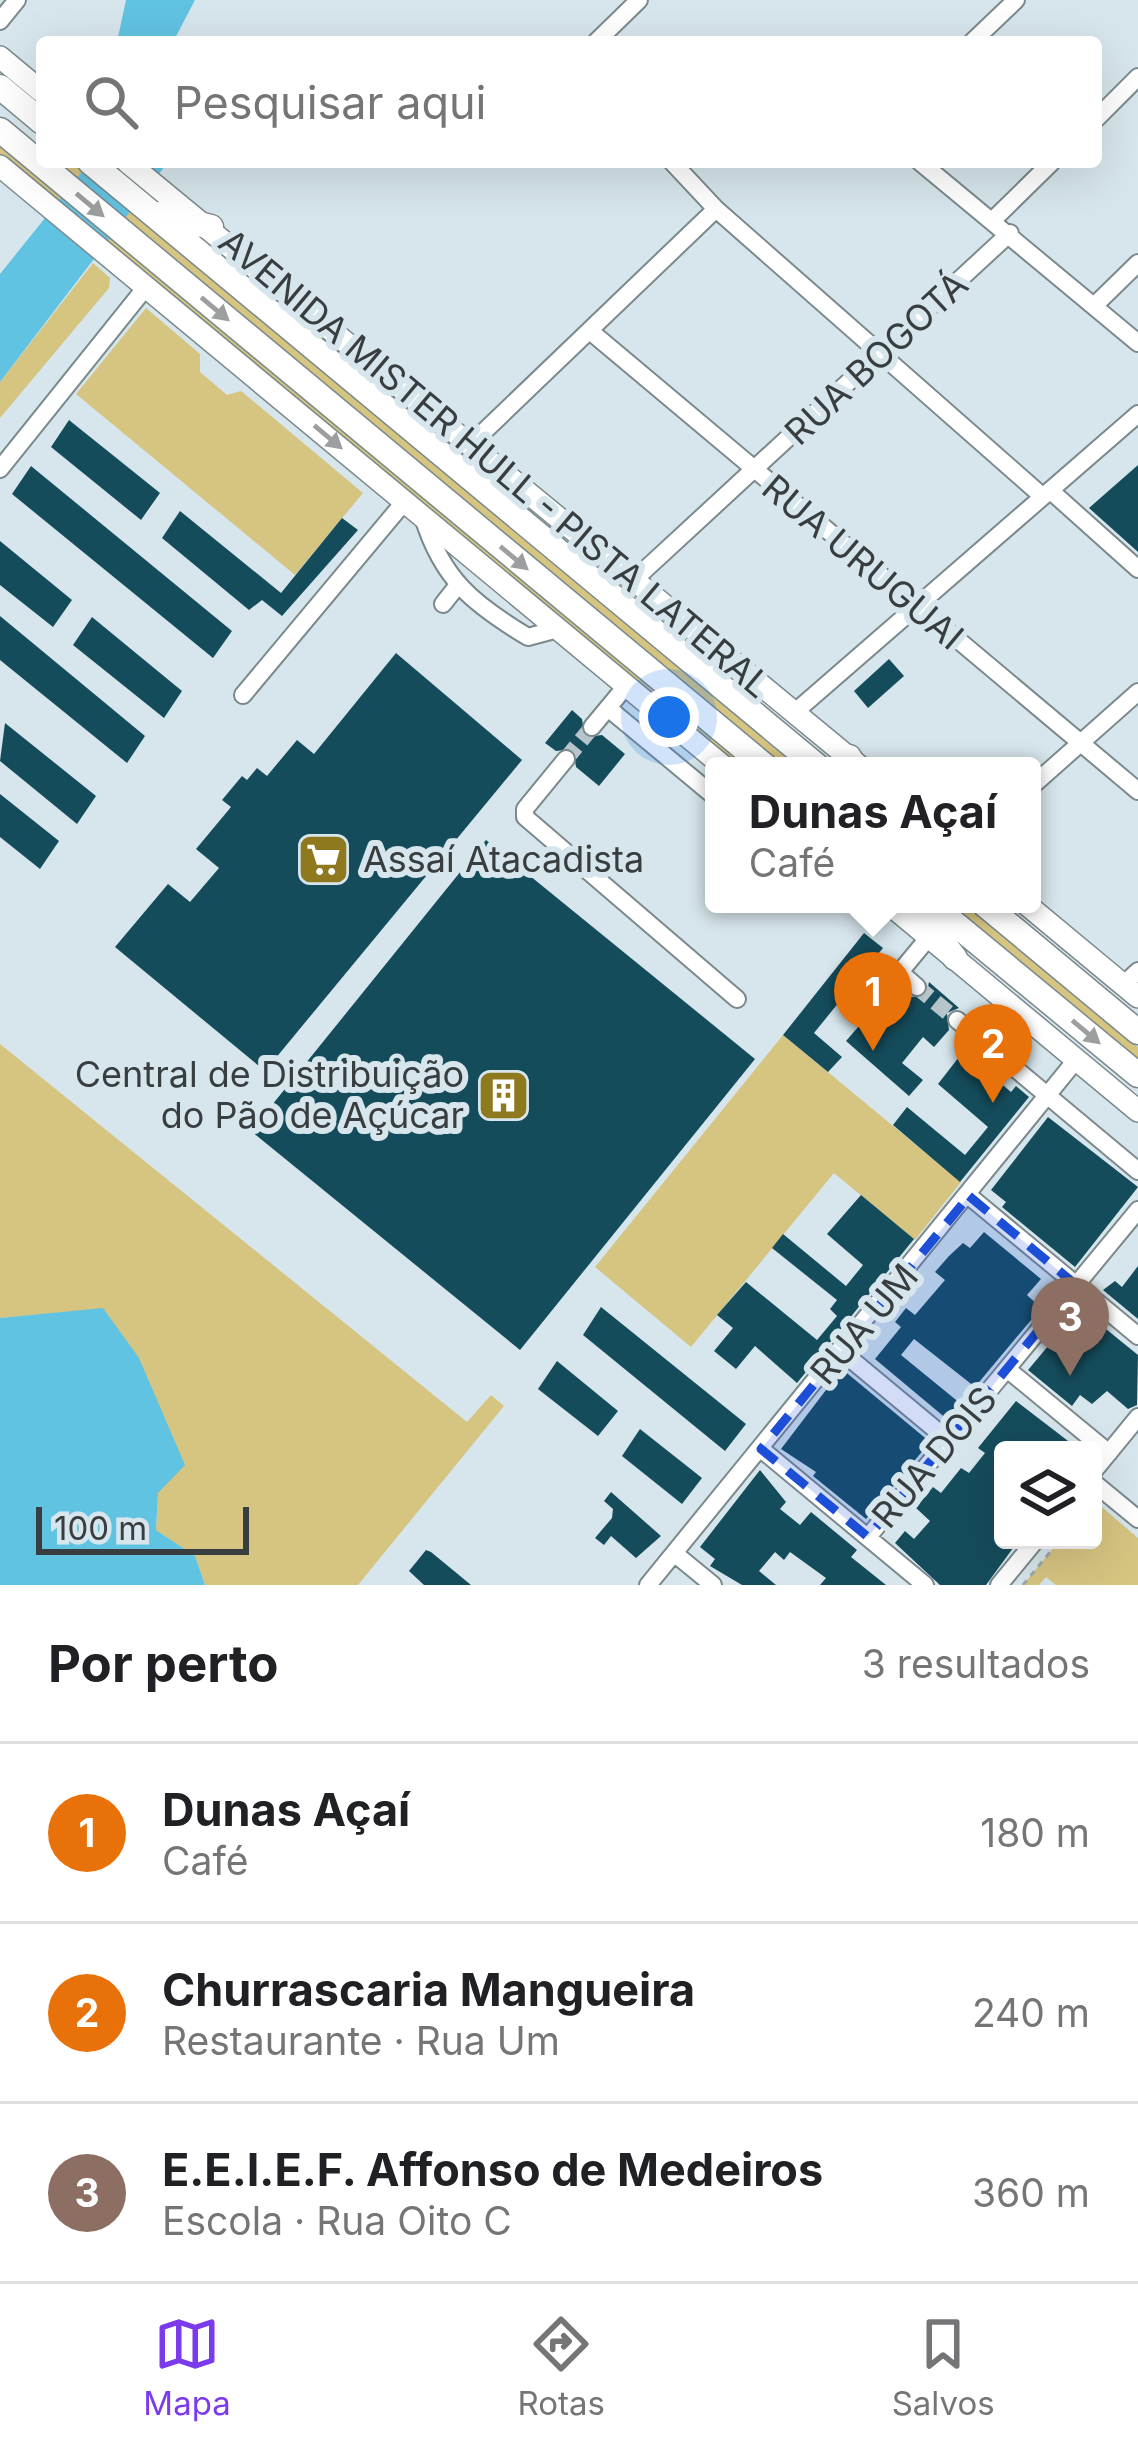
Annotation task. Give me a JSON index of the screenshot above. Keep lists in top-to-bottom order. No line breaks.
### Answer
{"streets":{"main road":["AVENIDA MISTER HULL - PISTA LATERAL"],"street":["RUA BOGOTÁ","RUA URUGUAI","RUA UM","RUA DOIS"]},"crossings":[["RUA BOGOTÁ","AVENIDA MISTER HULL - PISTA LATERAL"],["RUA BOGOTÁ","RUA URUGUAI"]],"places":{"supermarket":["Assaí Atacadista"],"building":["Central de Distribuição do Pão de Açúcar"]},"scale_bar":"100 m","page":{"search":"Pesquisar aqui","popup":["Dunas Açaí","Café"],"pins":["1","2","3"],"scale":"100 m","heading":["Por perto","3 resultados"],"list":[{"mark":"1","name":"Dunas Açaí","note":"Café","value":"180 m"},{"mark":"2","name":"Churrascaria Mangueira","note":"Restaurante · Rua Um","value":"240 m"},{"mark":"3","name":"E.E.I.E.F. Affonso de Medeiros","note":"Escola · Rua Oito C","value":"360 m"}],"nav":["Mapa","Rotas","Salvos"]}}
